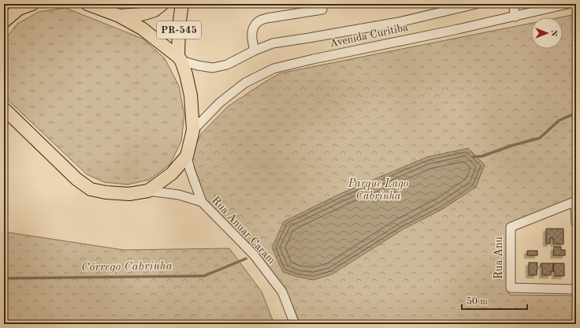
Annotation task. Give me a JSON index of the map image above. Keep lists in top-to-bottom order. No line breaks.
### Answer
{"streets":{"highway":["PR-545"],"street":["Avenida Curitiba","Rua Anuar Caram","Rua Anu"]},"crossings":[["PR-545","Avenida Curitiba"]],"water":["Córrego Cabrinha"],"parks":["Parque Lago Cabrinha"],"scale_bar":"50 m","north":"right"}
